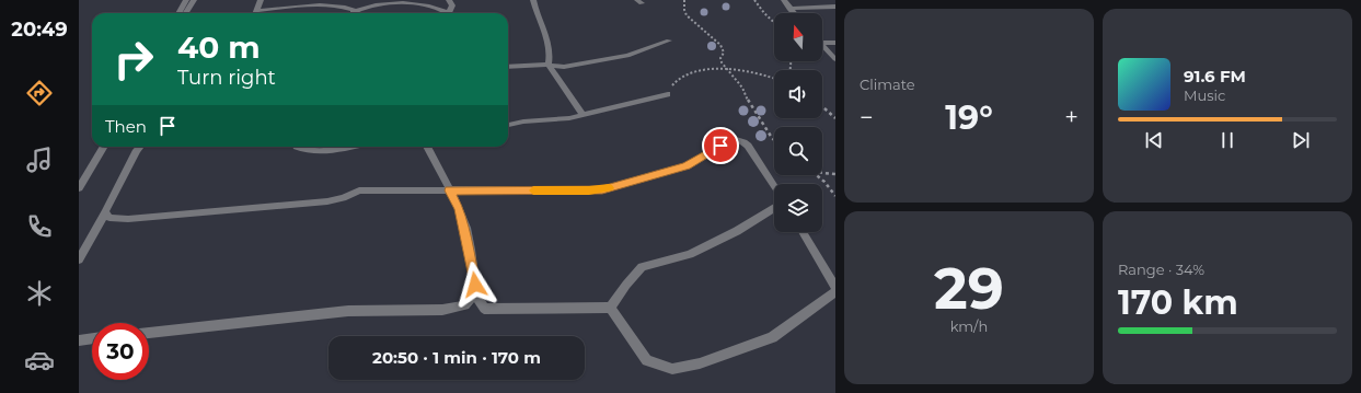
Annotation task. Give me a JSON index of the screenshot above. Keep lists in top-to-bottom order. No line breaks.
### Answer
{"north":"top","page":{"tabs":"20:49","tile":["Climate",["29","km/h"],["Range · 34%","170 km"]],"turn":["40 m","Turn right"],"song":["91.6 FM","Music"],"heat":["−","19°","+"],"then":"Then","limit":"30","trip":"20:50 · 1 min · 170 m"}}
